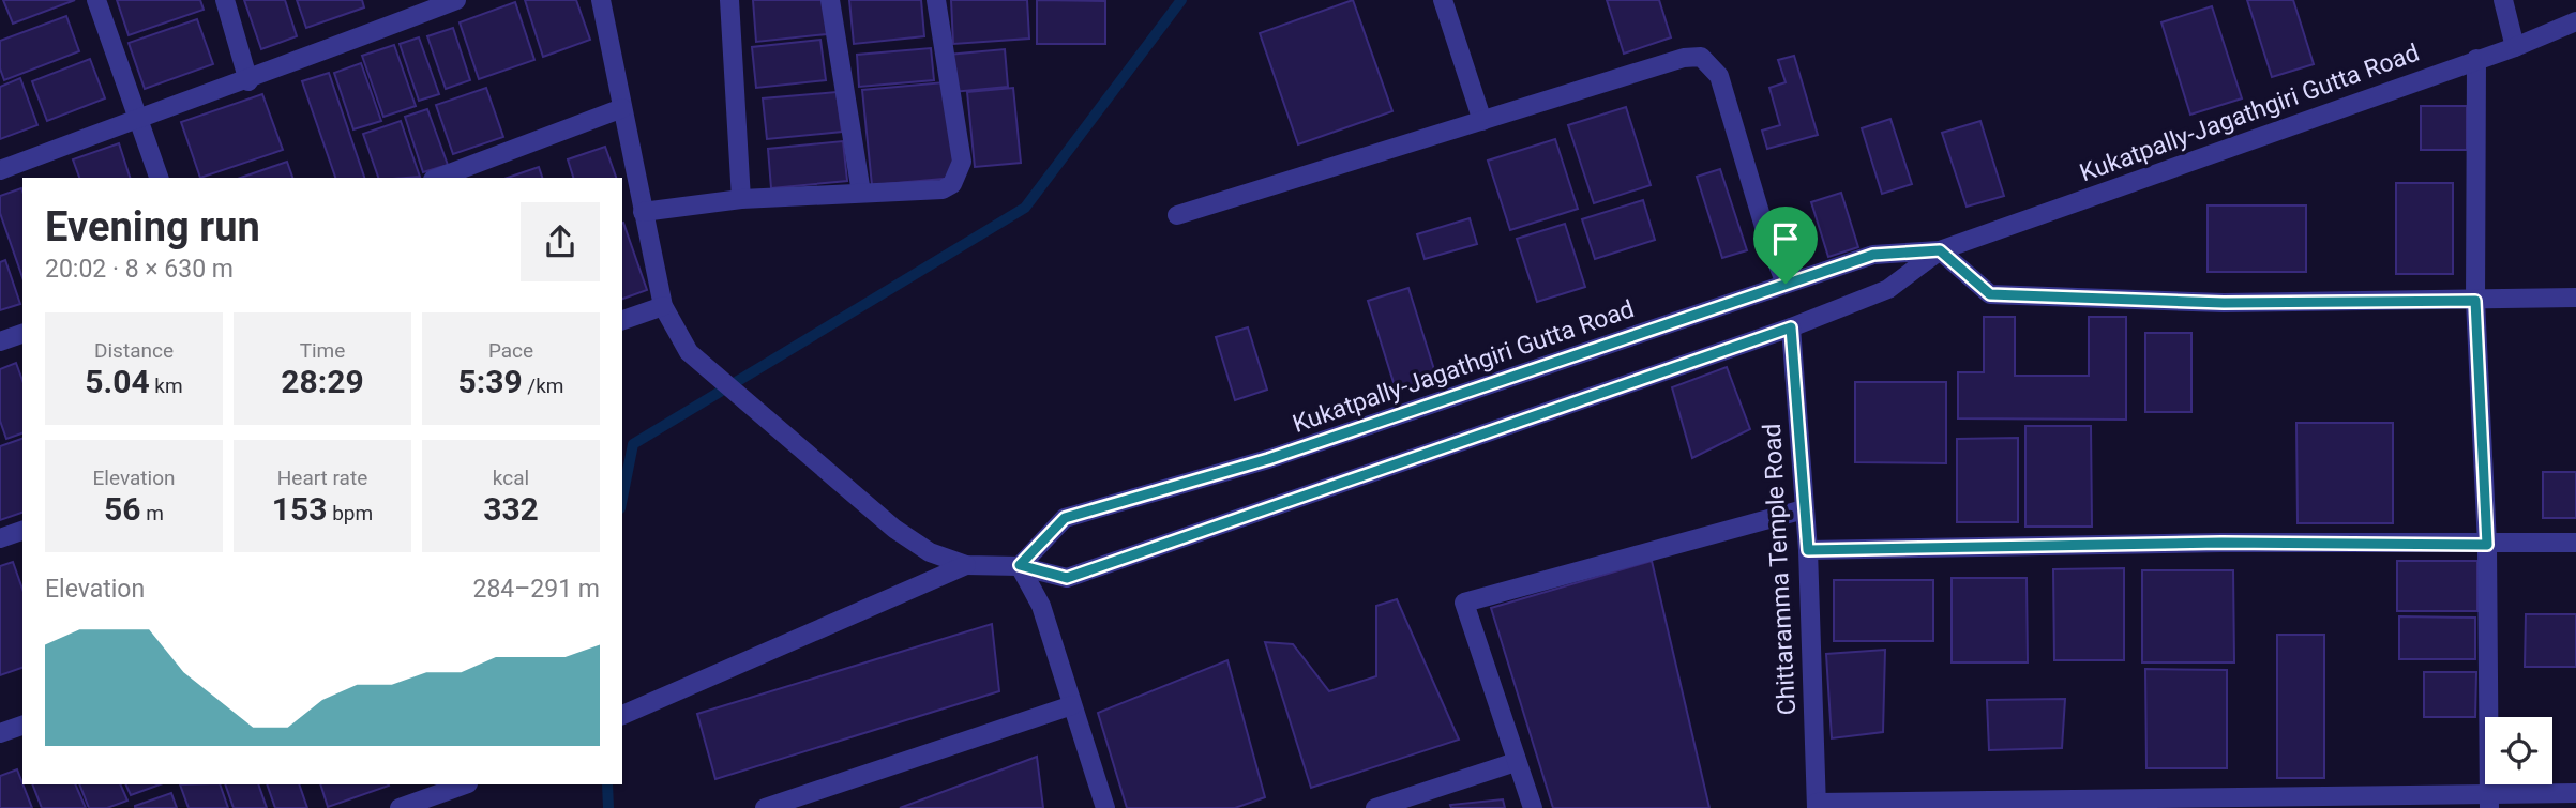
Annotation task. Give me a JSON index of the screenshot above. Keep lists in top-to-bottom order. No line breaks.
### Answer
{"streets":{"street":["Kukatpally-Jagathgiri Gutta Road","Chittaramma Temple Road"]},"crossings":[["Kukatpally-Jagathgiri Gutta Road","Chittaramma Temple Road"]],"page":{"heading":["Evening run","20:02 · 8 × 630 m"],"stats":[["Distance","5.04 km"],["Time","28:29"],["Pace","5:39 /km"],["Elevation","56 m"],["Heart rate","153 bpm"],["kcal","332"]],"chart":["Elevation","284–291 m"]}}
